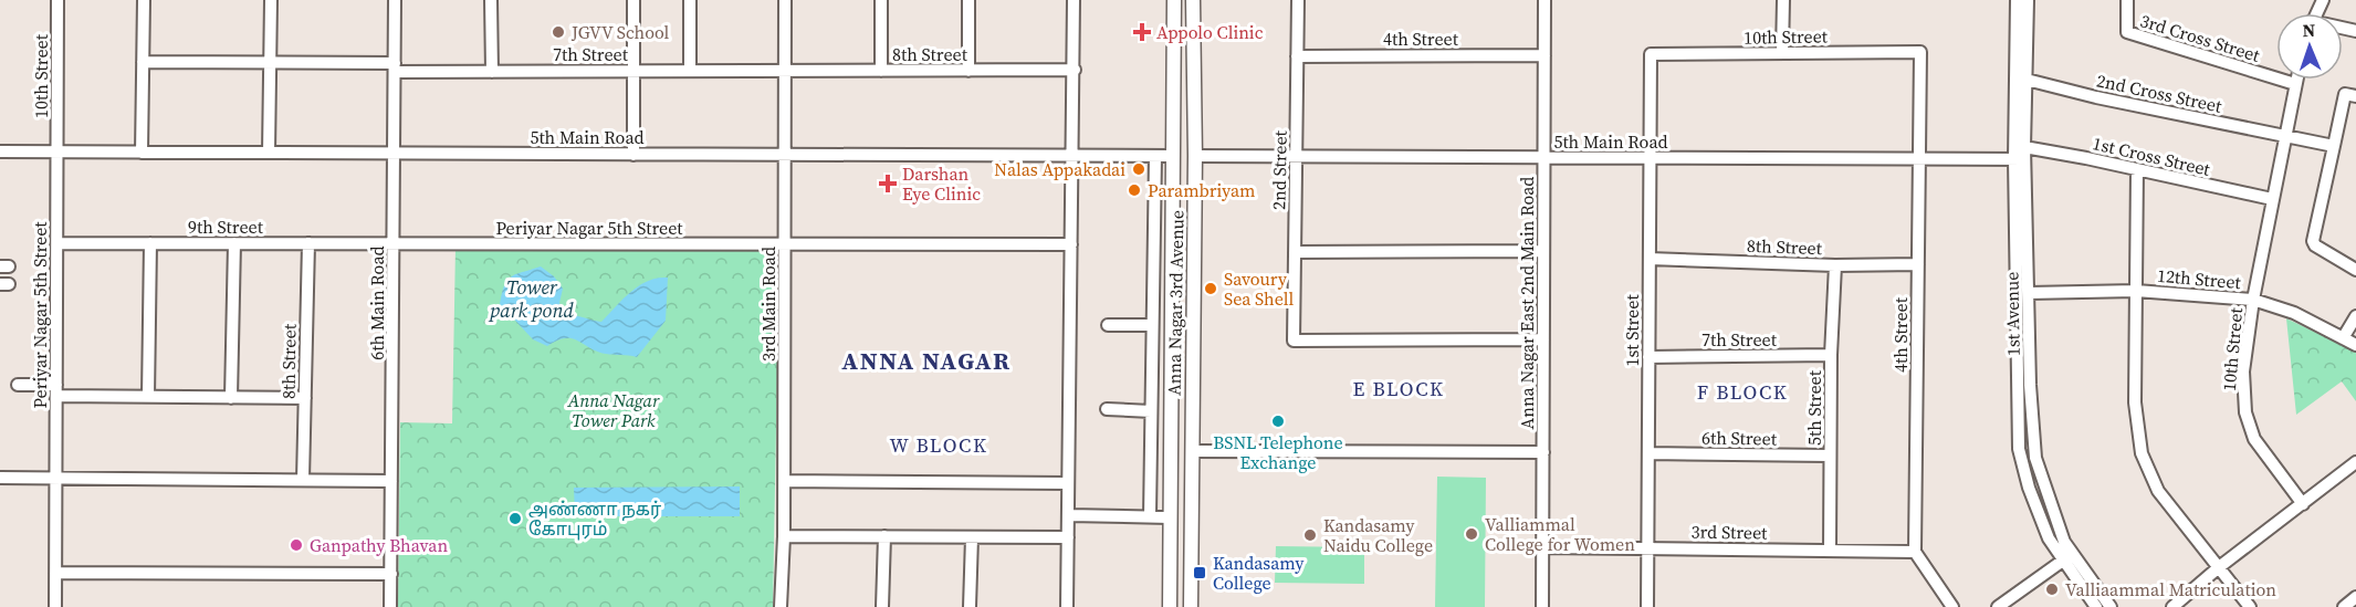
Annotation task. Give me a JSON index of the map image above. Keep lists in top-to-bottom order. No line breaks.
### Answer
{"streets":{"main road":["Anna Nagar 3rd Avenue"],"street":["10th Street","3rd Cross Street","4th Street","7th Street","8th Street","2nd Cross Street","5th Main Road","1st Cross Street","2nd Street","9th Street","Periyar Nagar 5th Street","12th Street","6th Main Road","Anna Nagar East 2nd Main Road","3rd Main Road","1st Avenue","1st Street","5th Street","6th Street","3rd Street"]},"crossings":[["10th Street","3rd Cross Street"],["10th Street","4th Street"],["10th Street","2nd Cross Street"],["10th Street","5th Main Road"],["10th Street","1st Cross Street"],["10th Street","Periyar Nagar 5th Street"],["10th Street","12th Street"],["10th Street","1st Street"],["4th Street","8th Street"],["4th Street","5th Main Road"],["4th Street","2nd Street"],["4th Street","Anna Nagar East 2nd Main Road"],["4th Street","3rd Street"],["7th Street","8th Street"],["7th Street","6th Main Road"],["7th Street","3rd Main Road"],["7th Street","1st Street"],["7th Street","5th Street"],["8th Street","9th Street"],["8th Street","3rd Main Road"],["8th Street","1st Street"],["8th Street","5th Street"],["2nd Cross Street","1st Avenue"],["5th Main Road","1st Cross Street"],["5th Main Road","2nd Street"],["5th Main Road","Periyar Nagar 5th Street"],["5th Main Road","6th Main Road"],["5th Main Road","Anna Nagar 3rd Avenue"],["5th Main Road","Anna Nagar East 2nd Main Road"],["5th Main Road","3rd Main Road"],["5th Main Road","1st Avenue"],["5th Main Road","1st Street"],["1st Cross Street","1st Avenue"],["2nd Street","Anna Nagar East 2nd Main Road"],["9th Street","Periyar Nagar 5th Street"],["9th Street","6th Main Road"],["Periyar Nagar 5th Street","6th Main Road"],["Periyar Nagar 5th Street","3rd Main Road"],["12th Street","1st Avenue"],["Anna Nagar East 2nd Main Road","3rd Street"],["1st Street","6th Street"],["1st Street","3rd Street"],["5th Street","6th Street"],["5th Street","3rd Street"]],"districts":["ANNA NAGAR","E BLOCK","F BLOCK","W BLOCK"],"water":["Tower park pond"],"parks":["Anna Nagar Tower Park"],"places":{"other":["JGVV School","Nalas Appakadai","Parambriyam","Savoury Sea Shell","BSNL Telephone Exchange","அண்ணா நகர் கோபுரம்","Valliammal College for Women","Kandasamy Naidu College","Ganpathy Bhavan","Valliaammal Matriculation"],"health":["Appolo Clinic","Darshan Eye Clinic"],"transit":["Kandasamy College"]},"north":"top"}
